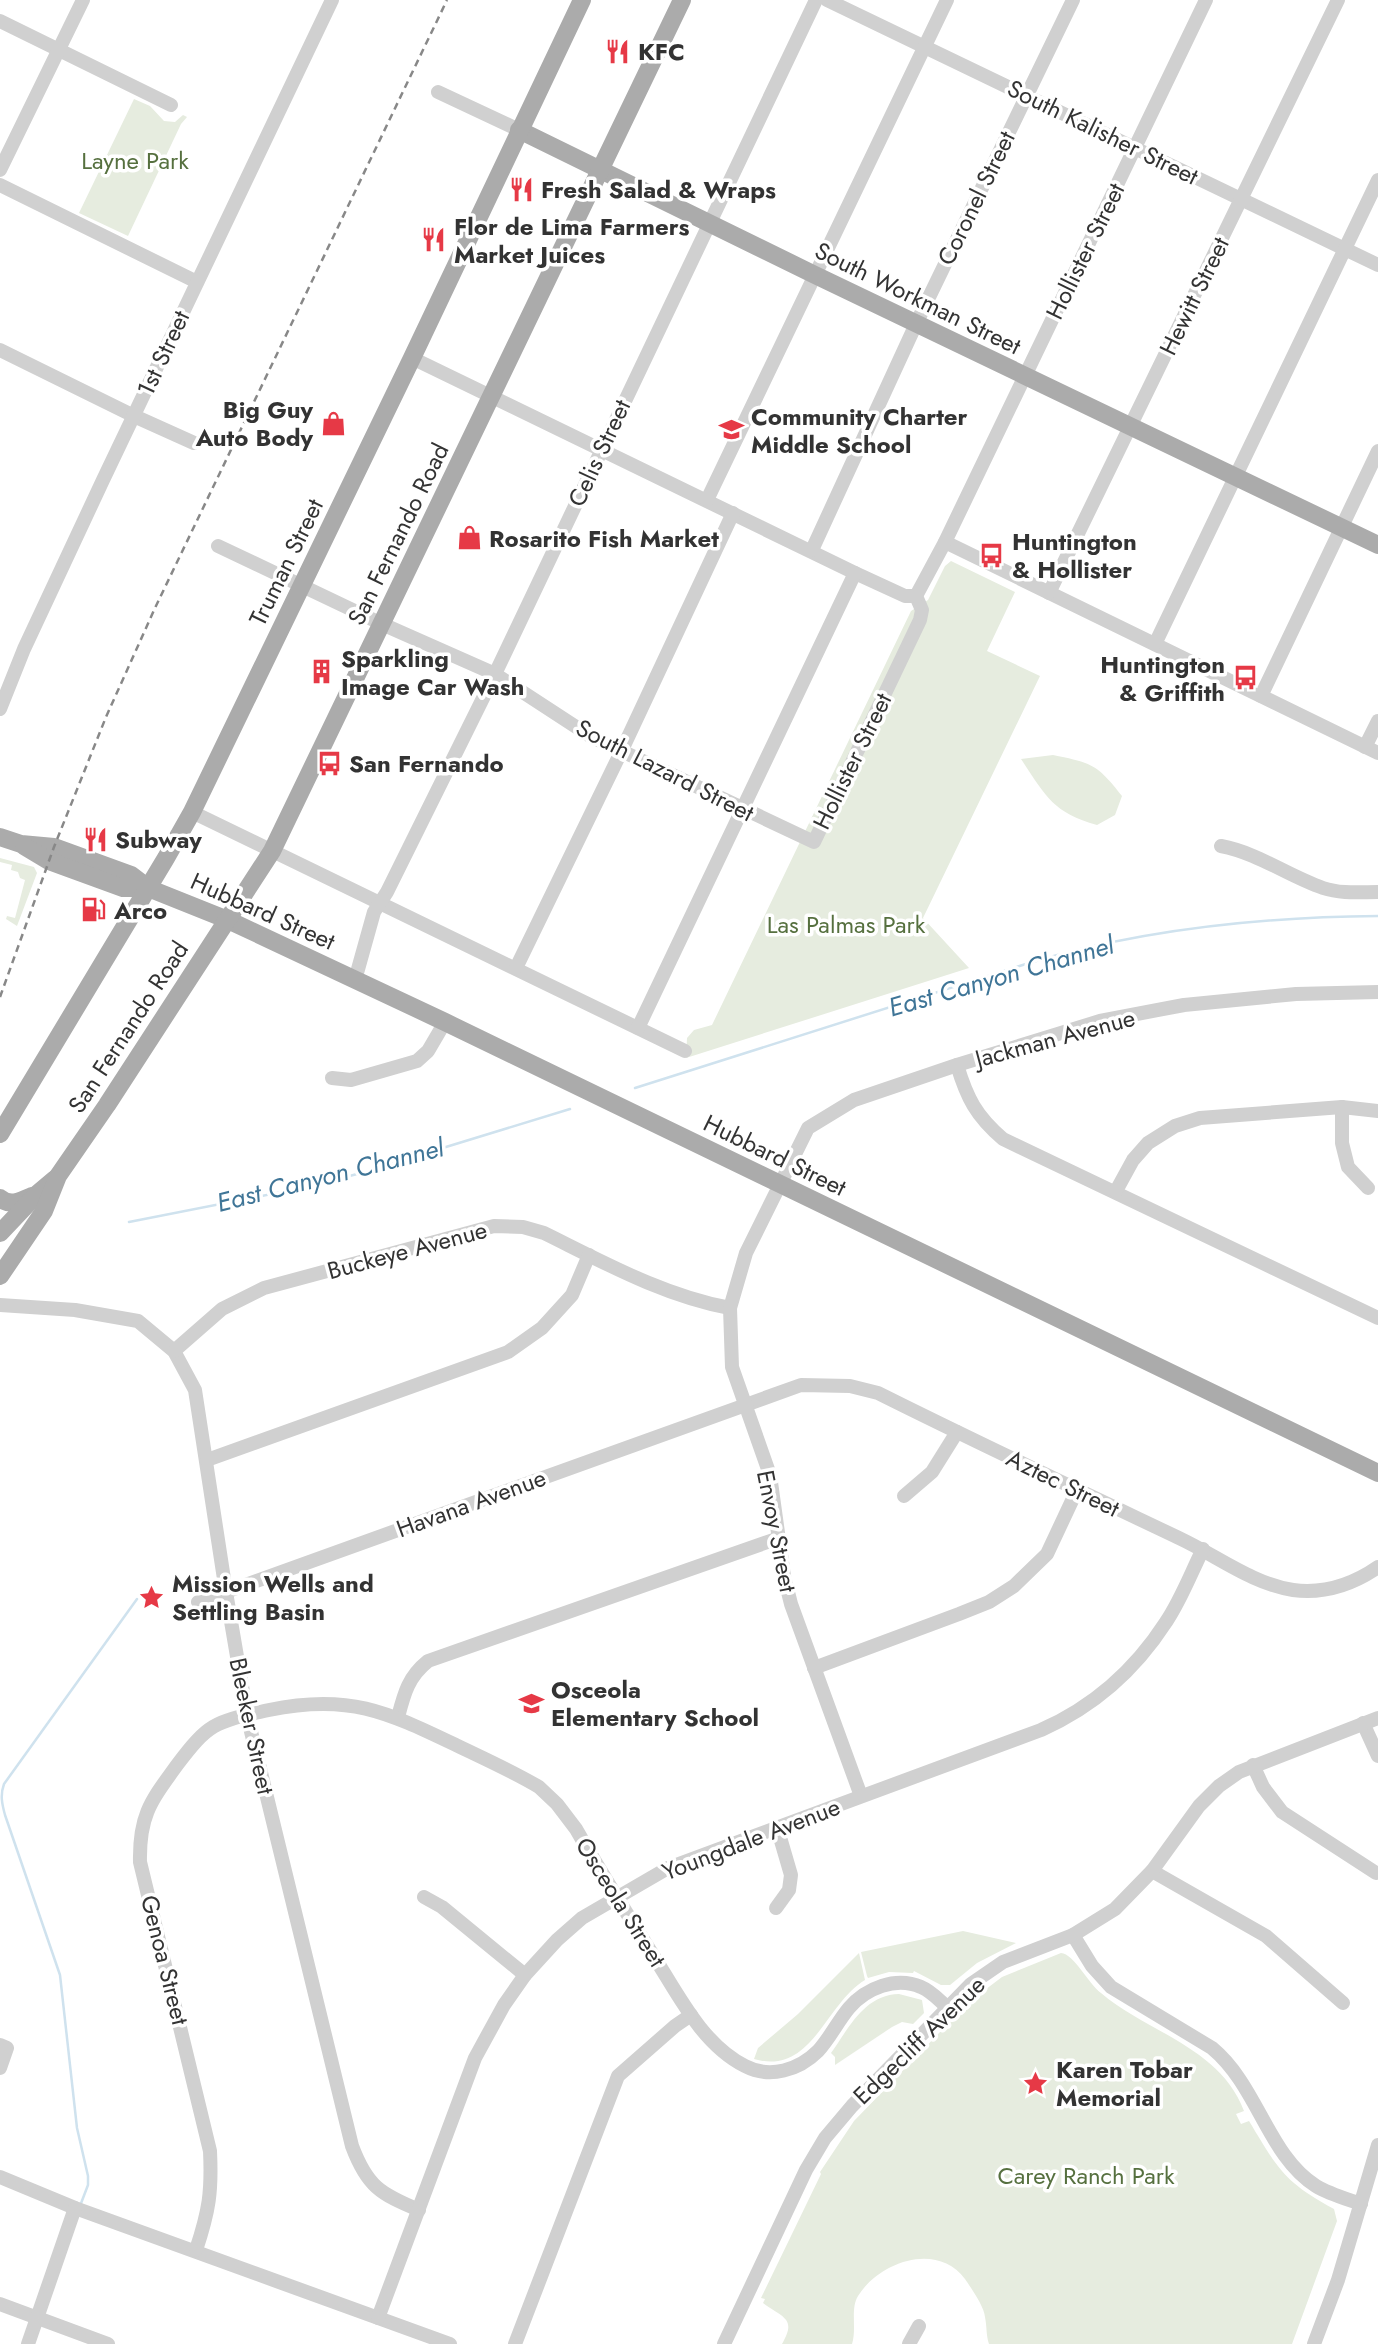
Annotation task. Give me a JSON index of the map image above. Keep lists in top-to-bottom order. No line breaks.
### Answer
{"streets":{"main road":["South Workman Street","San Fernando Road","Truman Street","Hubbard Street"],"street":["South Kalisher Street","Coronel Street","Hollister Street","Hewitt Street","1st Street","Celis Street","South Lazard Street","Jackman Avenue","Buckeye Avenue","Aztec Street","Havana Avenue","Envoy Street","Bleeker Street","Youngdale Avenue","Osceola Street","Genoa Street","Edgecliff Avenue"]},"crossings":[["South Kalisher Street","Coronel Street"],["South Kalisher Street","Hollister Street"],["South Kalisher Street","Hewitt Street"],["Coronel Street","South Workman Street"],["Hollister Street","South Workman Street"],["Hollister Street","South Lazard Street"],["Hewitt Street","South Workman Street"],["South Workman Street","Celis Street"],["South Workman Street","San Fernando Road"],["South Workman Street","Truman Street"],["Celis Street","South Lazard Street"],["Celis Street","Hubbard Street"],["San Fernando Road","South Lazard Street"],["San Fernando Road","Hubbard Street"],["Truman Street","South Lazard Street"],["Truman Street","Hubbard Street"],["Hubbard Street","Jackman Avenue"],["Hubbard Street","Envoy Street"],["Jackman Avenue","Envoy Street"],["Buckeye Avenue","Envoy Street"],["Buckeye Avenue","Bleeker Street"],["Aztec Street","Havana Avenue"],["Aztec Street","Envoy Street"],["Aztec Street","Youngdale Avenue"],["Havana Avenue","Envoy Street"],["Havana Avenue","Bleeker Street"],["Envoy Street","Youngdale Avenue"],["Bleeker Street","Youngdale Avenue"],["Bleeker Street","Osceola Street"],["Bleeker Street","Genoa Street"],["Youngdale Avenue","Osceola Street"],["Osceola Street","Genoa Street"],["Osceola Street","Edgecliff Avenue"]],"water":["East Canyon Channel"],"parks":["Layne Park","Las Palmas Park","Carey Ranch Park"],"places":{"restaurant":["KFC","Fresh Salad & Wraps","Flor de Lima Farmers Market Juices","Subway"],"shop":["Big Guy Auto Body","Rosarito Fish Market"],"school or university":["Community Charter Middle School","Osceola Elementary School"],"bus stop":["Huntington & Hollister","Huntington & Griffith","San Fernando"],"building":["Sparkling Image Car Wash"],"fuel station":["Arco"],"place":["Mission Wells and Settling Basin","Karen Tobar Memorial"]}}
